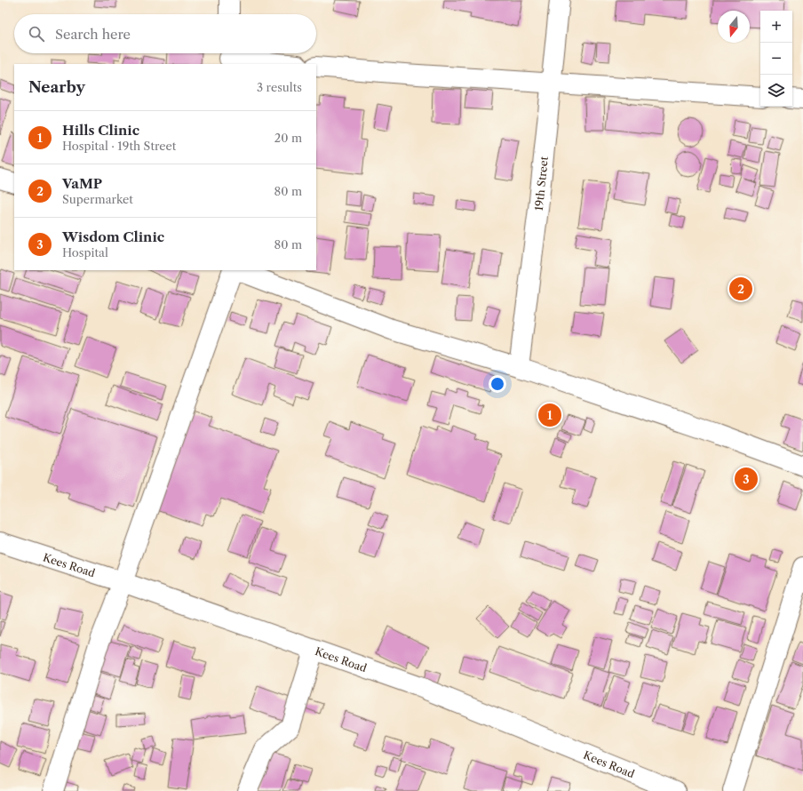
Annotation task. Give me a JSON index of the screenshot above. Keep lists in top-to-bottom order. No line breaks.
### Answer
{"streets":{"street":["19th Street","Kees Road"]},"north":"bottom","page":{"map_buttons":["+","−"],"search":"Search here","heading":["Nearby","3 results"],"list":[{"mark":"1","name":"Hills Clinic","note":"Hospital · 19th Street","value":"20 m"},{"mark":"2","name":"VaMP","note":"Supermarket","value":"80 m"},{"mark":"3","name":"Wisdom Clinic","note":"Hospital","value":"80 m"}],"pins":["2","1","3"]}}
